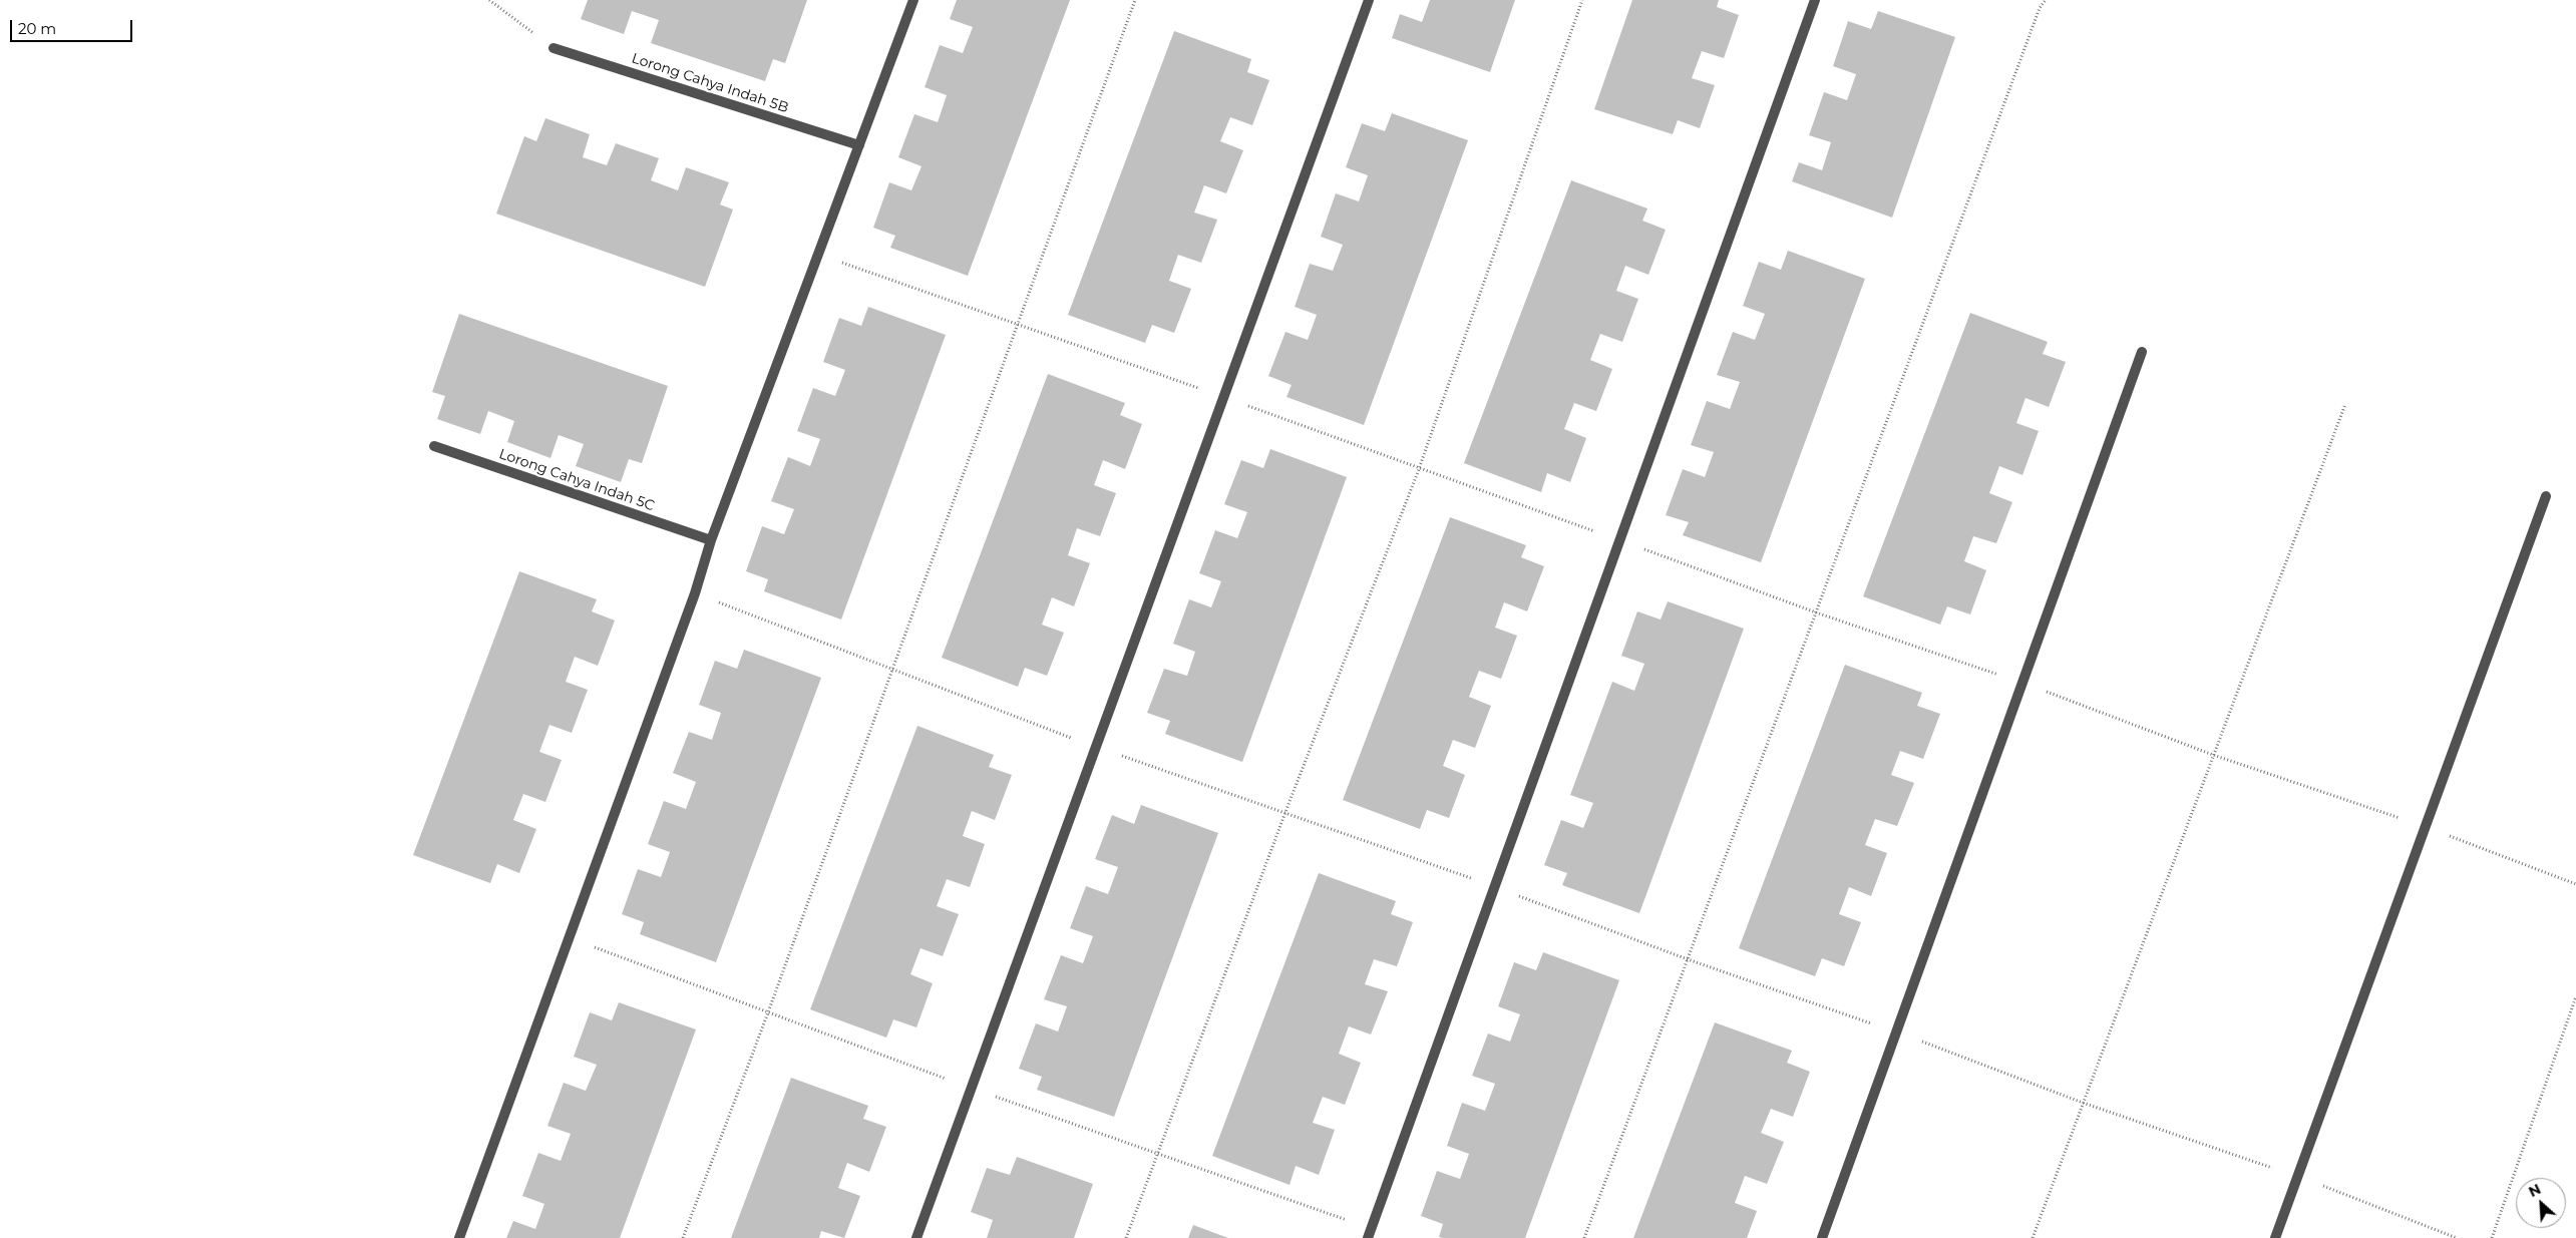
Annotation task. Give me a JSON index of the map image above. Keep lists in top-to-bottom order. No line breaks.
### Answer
{"streets":{"street":["Lorong Cahya Indah 5B","Lorong Cahya Indah 5C"]},"scale_bar":"20 m","north":"top left"}
